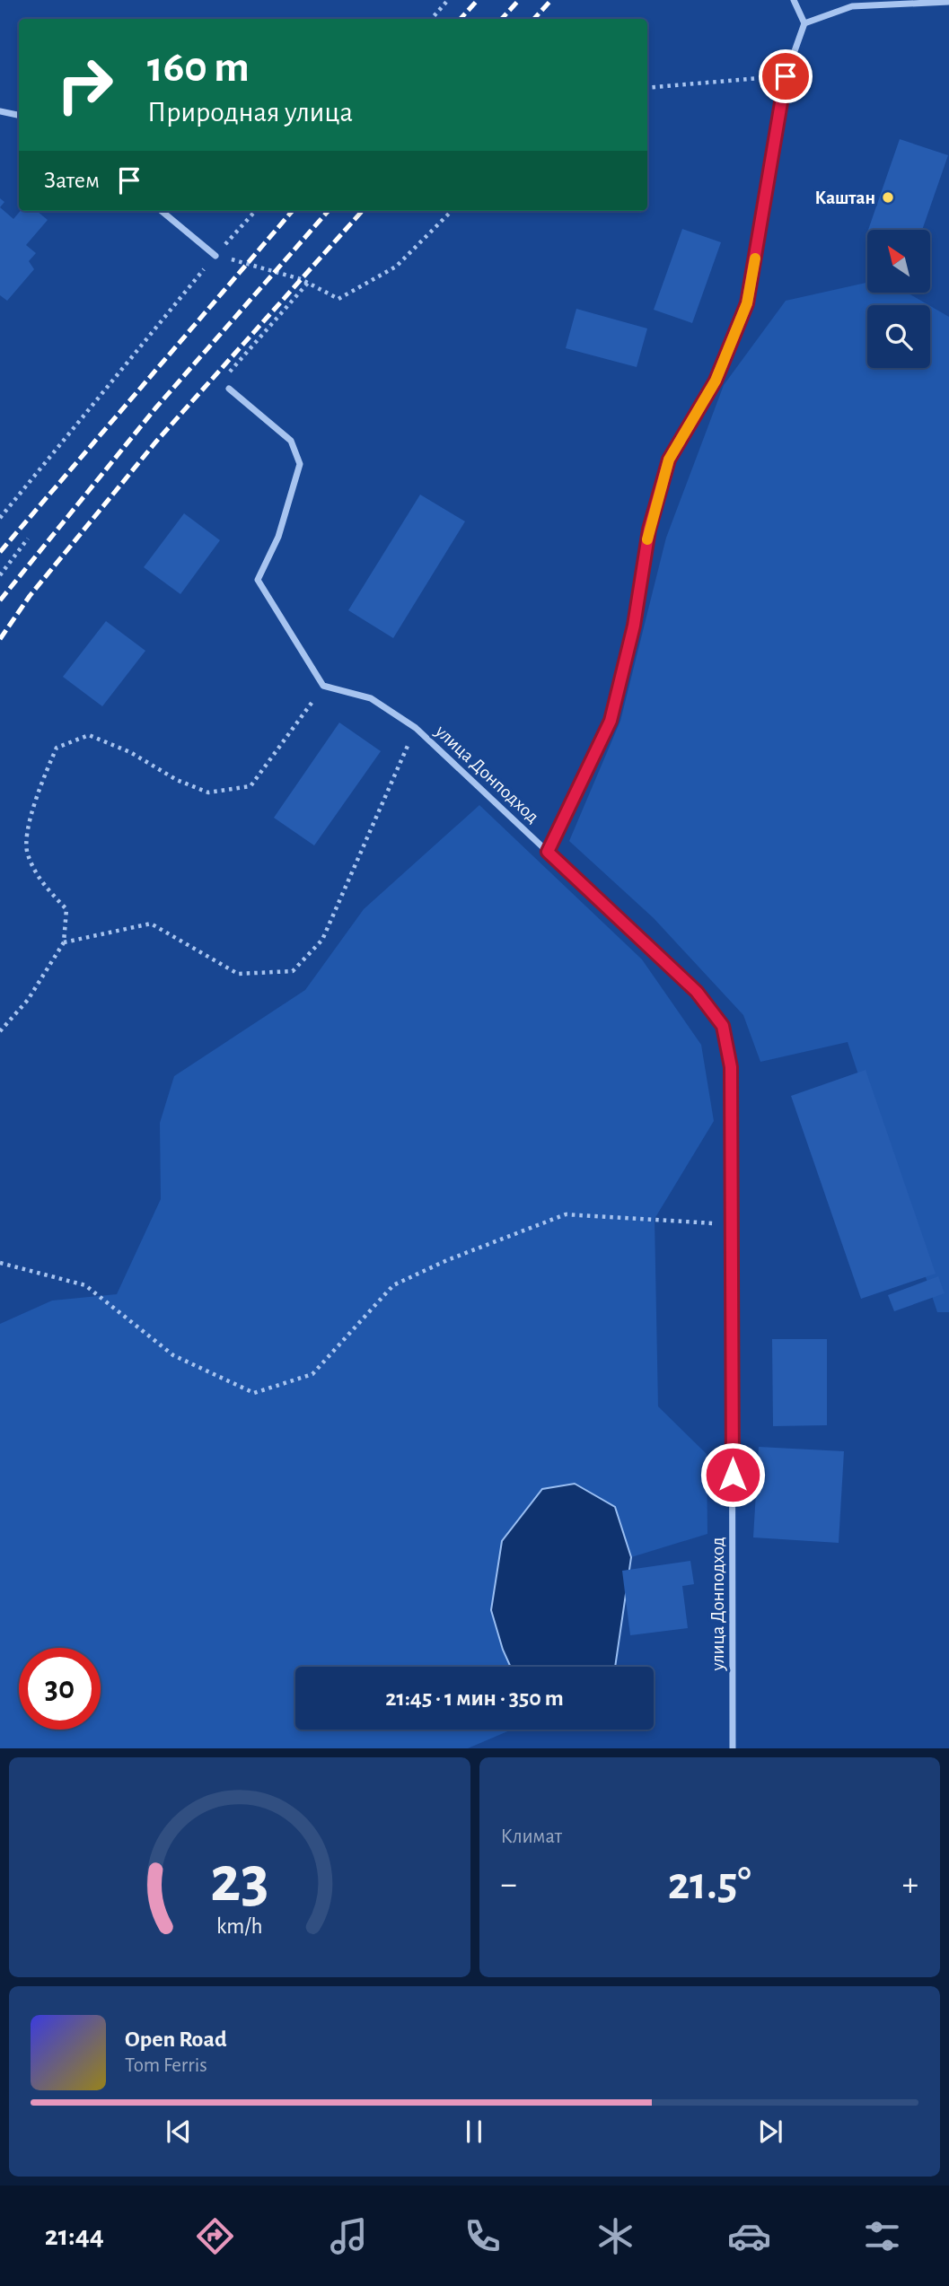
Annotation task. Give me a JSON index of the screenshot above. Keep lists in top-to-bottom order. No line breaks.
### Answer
{"streets":{"street":["улица Донподход"]},"places":["Каштан"],"north":"top left","page":{"turn":["160 m","Природная улица"],"then":"Затем","limit":"30","trip":"21:45 · 1 мин · 350 m","tile":"Климат","heat":["−","21.5°","+"],"song":["Open Road","Tom Ferris"],"tabs":"21:44","gauge":["23","km/h"]}}
